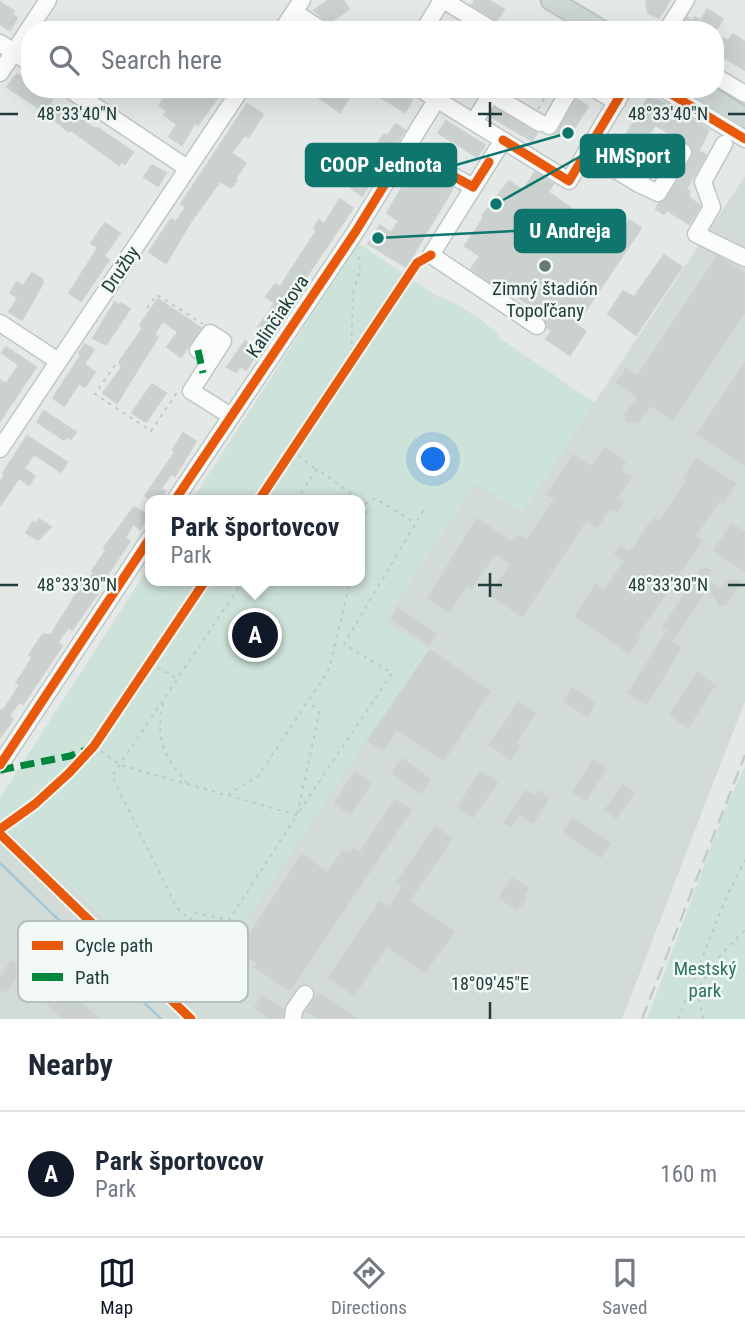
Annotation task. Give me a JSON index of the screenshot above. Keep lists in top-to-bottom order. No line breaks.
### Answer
{"streets":{"street":["Družby","Kalinčiakova"]},"parks":["Mestský park"],"places":["COOP Jednota","HMSport","U Andreja","Zimný štadión Topoľčany"],"legend":["Cycle path","Path"],"page":{"search":"Search here","popup":["Park športovcov","Park"],"pins":"A","heading":"Nearby","list":[{"mark":"A","name":"Park športovcov","note":"Park","value":"160 m"}],"nav":["Map","Directions","Saved"]},"coordinates":["48°33'40\"N","48°33'30\"N","18°09'45\"E"]}
